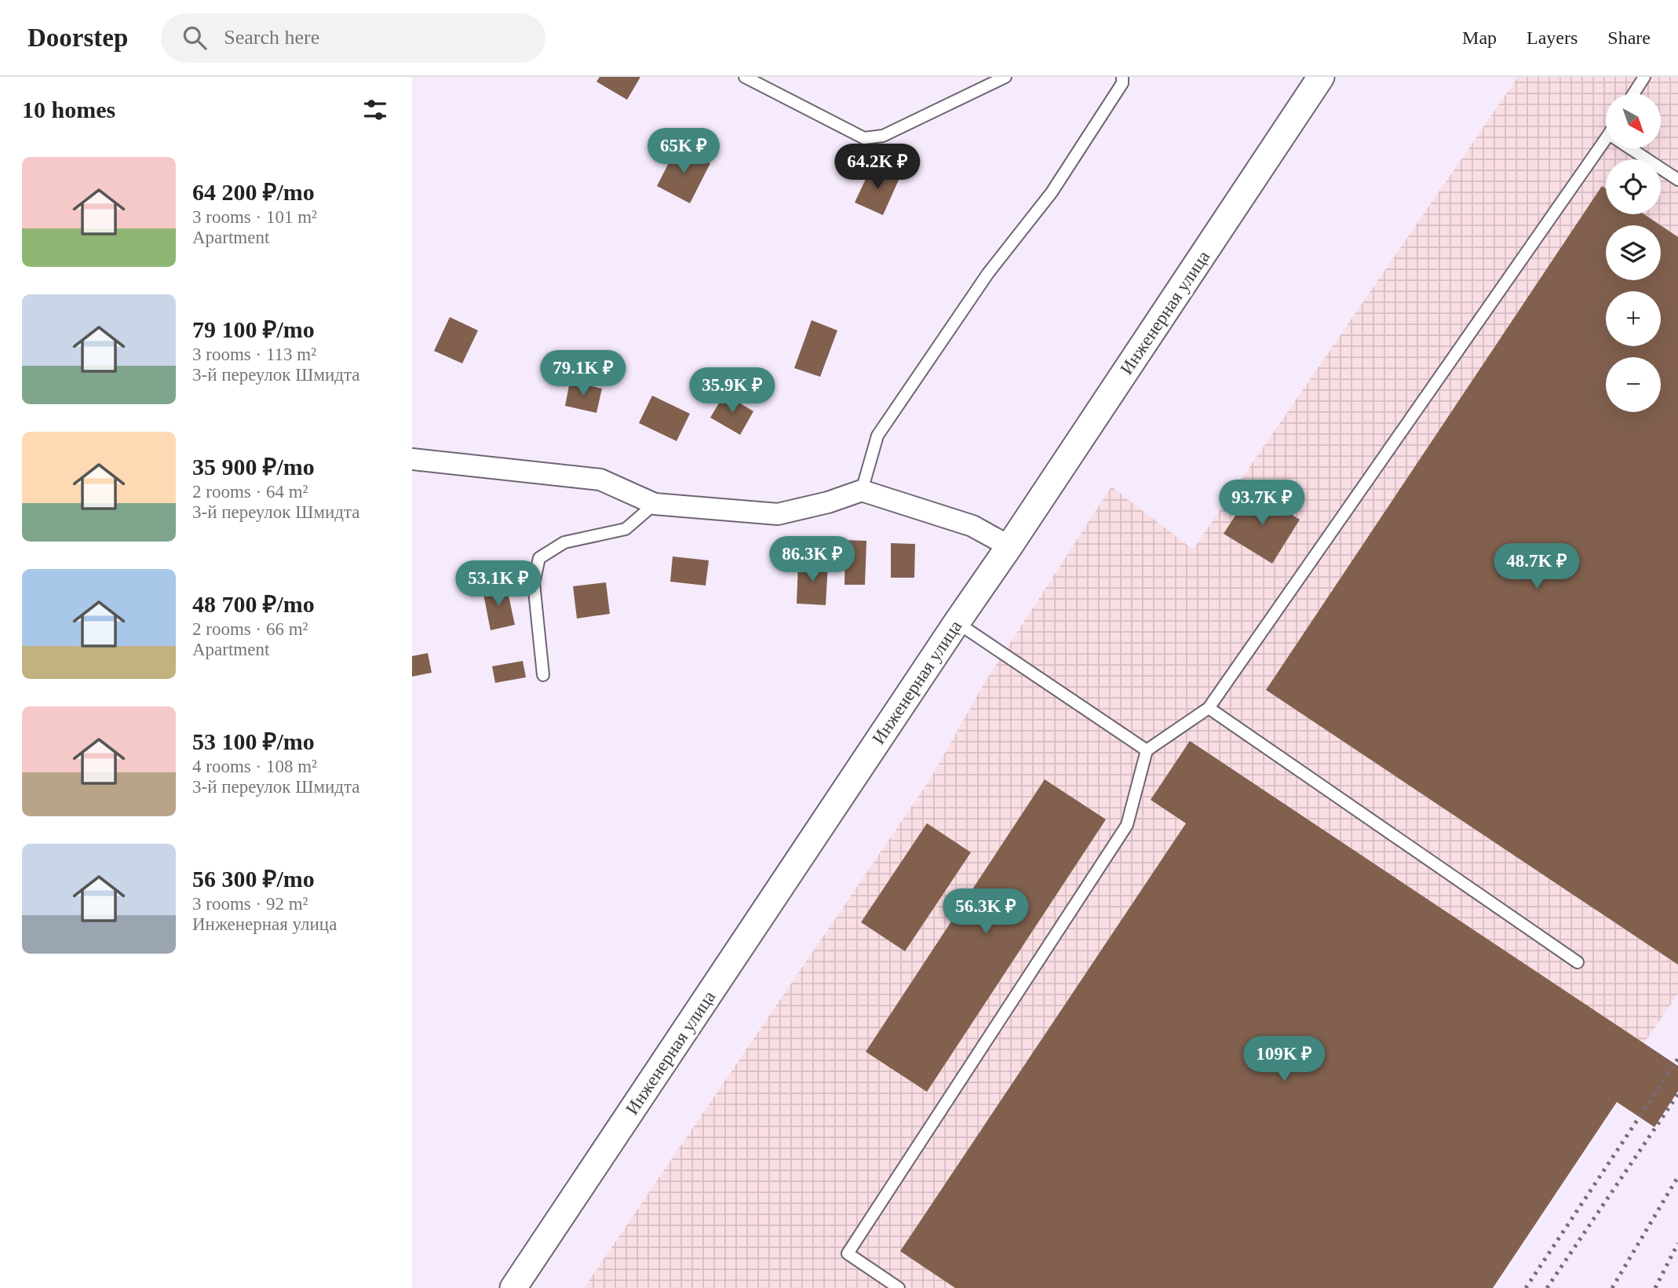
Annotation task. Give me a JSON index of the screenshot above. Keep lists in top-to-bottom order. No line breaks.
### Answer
{"streets":{"street":["Инженерная улица"]},"north":"bottom right","page":{"header":"Doorstep","search":"Search here","nav":["Map","Layers","Share"],"heading":"10 homes","map_buttons":["+","−"],"price":["65K ₽","64.2K ₽","79.1K ₽","35.9K ₽","93.7K ₽","86.3K ₽","48.7K ₽","53.1K ₽","56.3K ₽","109K ₽"],"list":[{"name":"64 200 ₽/mo","note":"3 rooms · 101 m² · Apartment"},{"name":"79 100 ₽/mo","note":"3 rooms · 113 m² · 3-й переулок Шмидта"},{"name":"35 900 ₽/mo","note":"2 rooms · 64 m² · 3-й переулок Шмидта"},{"name":"48 700 ₽/mo","note":"2 rooms · 66 m² · Apartment"},{"name":"53 100 ₽/mo","note":"4 rooms · 108 m² · 3-й переулок Шмидта"},{"name":"56 300 ₽/mo","note":"3 rooms · 92 m² · Инженерная улица"}]}}
